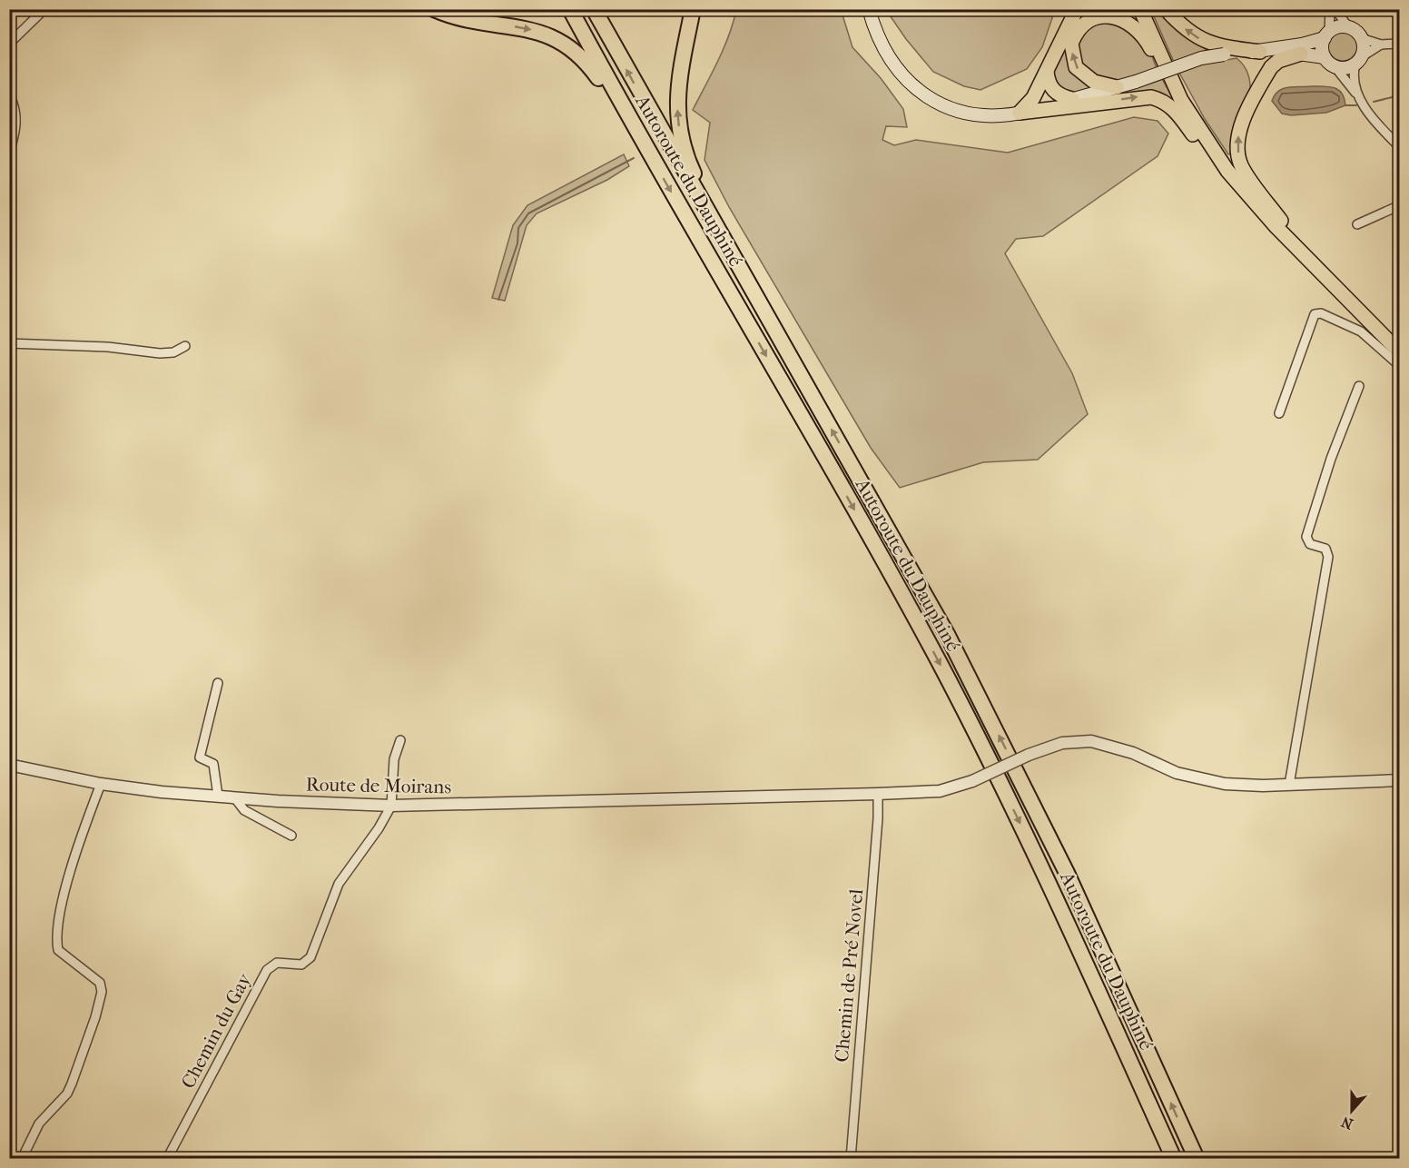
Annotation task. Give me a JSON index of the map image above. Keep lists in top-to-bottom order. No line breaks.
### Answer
{"streets":{"highway":["Autoroute du Dauphiné"],"street":["Route de Moirans","Chemin de Pré Novel","Chemin du Gay"]},"crossings":[["Route de Moirans","Chemin de Pré Novel"],["Route de Moirans","Chemin du Gay"]],"north":"bottom"}
